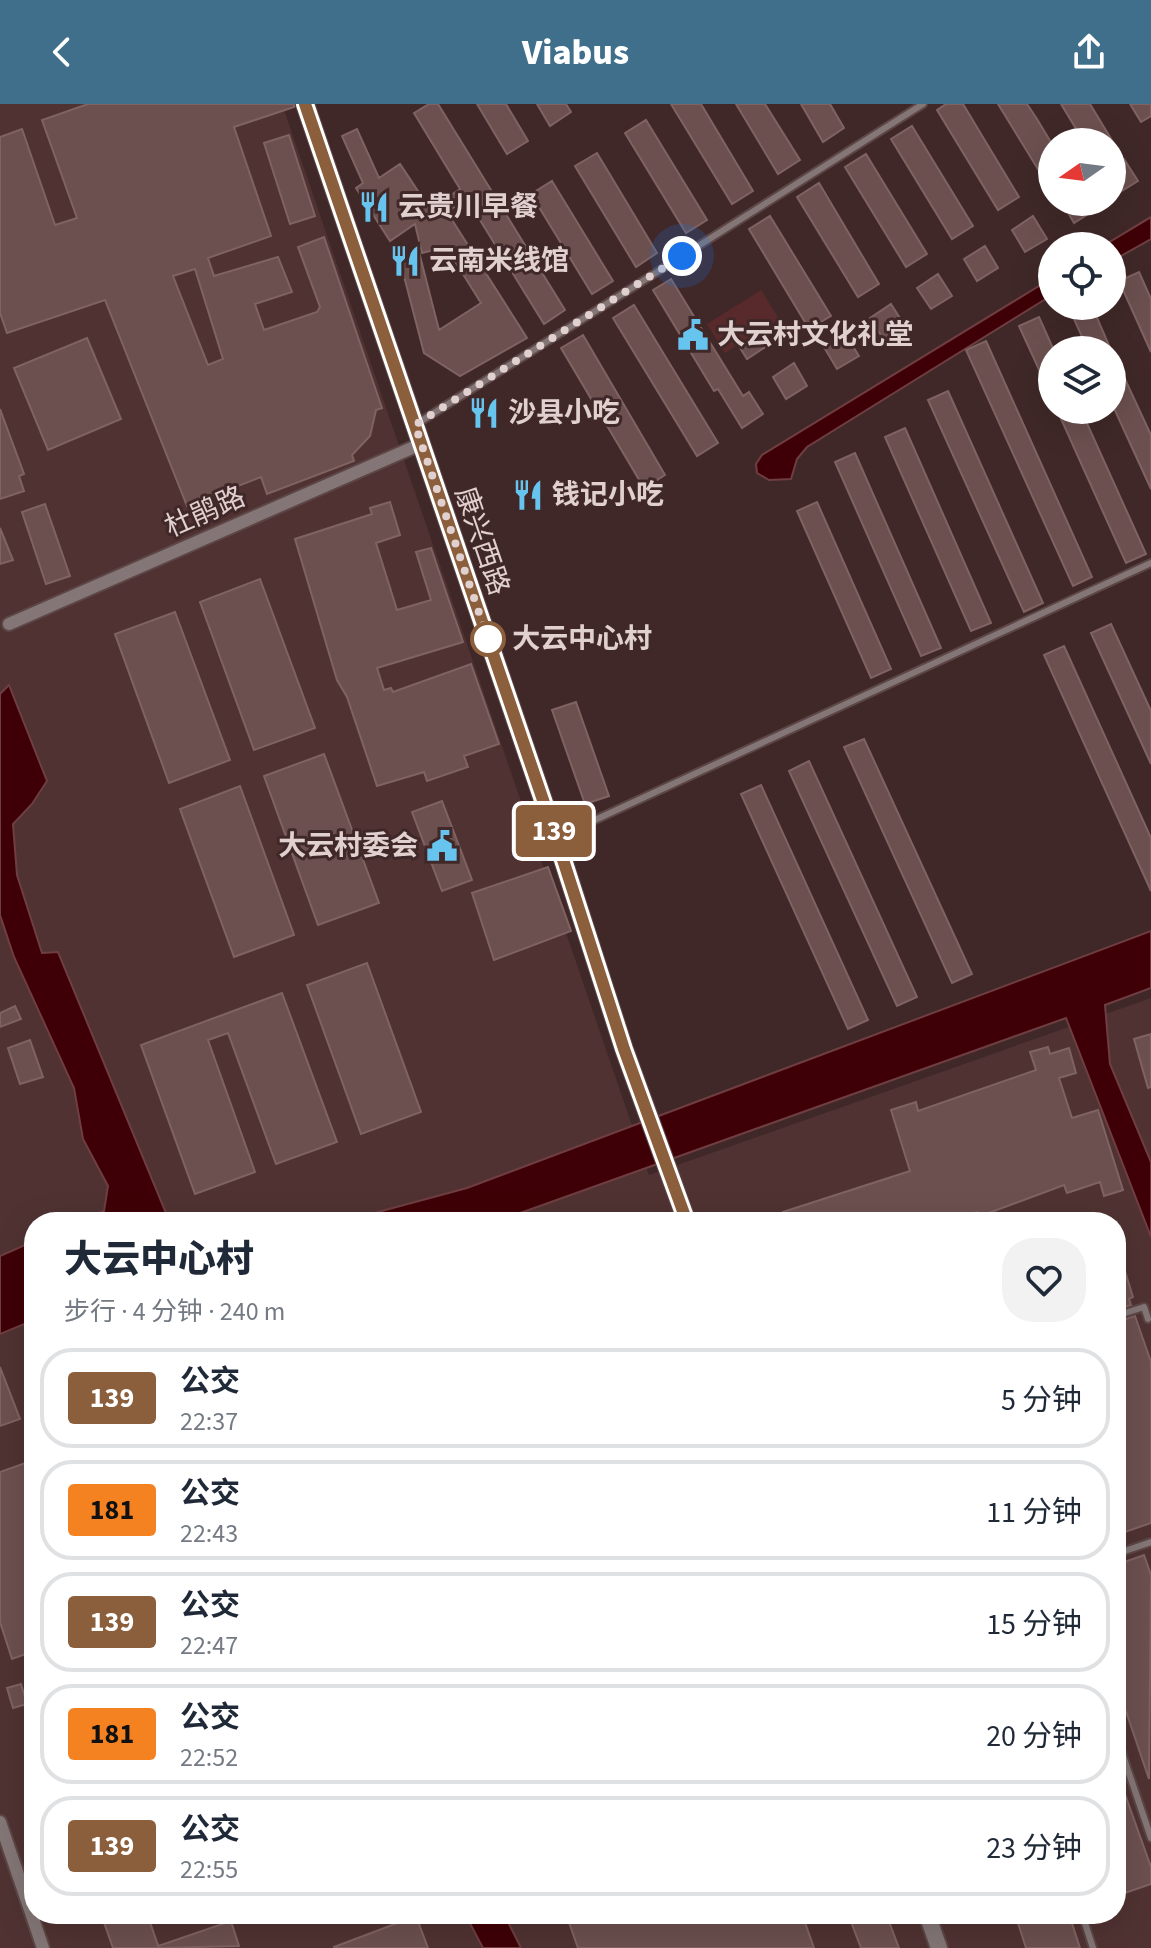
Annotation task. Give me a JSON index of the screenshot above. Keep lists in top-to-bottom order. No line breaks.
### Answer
{"streets":{"street":["杜鹃路","康兴西路"]},"crossings":[["杜鹃路","康兴西路"]],"places":{"restaurant":["云贵川早餐","云南米线馆","沙县小吃","钱记小吃"],"public building":["大云村文化礼堂","大云村委会"],"other":["大云中心村"]},"lines":["bus line 139"],"north":"left","page":{"header":"Viabus","on_map":"139","heading":["大云中心村","步行 · 4 分钟 · 240 m"],"list":[{"mark":"139","name":"公交","note":"22:37","value":"5 分钟"},{"mark":"181","name":"公交","note":"22:43","value":"11 分钟"},{"mark":"139","name":"公交","note":"22:47","value":"15 分钟"},{"mark":"181","name":"公交","note":"22:52","value":"20 分钟"},{"mark":"139","name":"公交","note":"22:55","value":"23 分钟"}]}}
